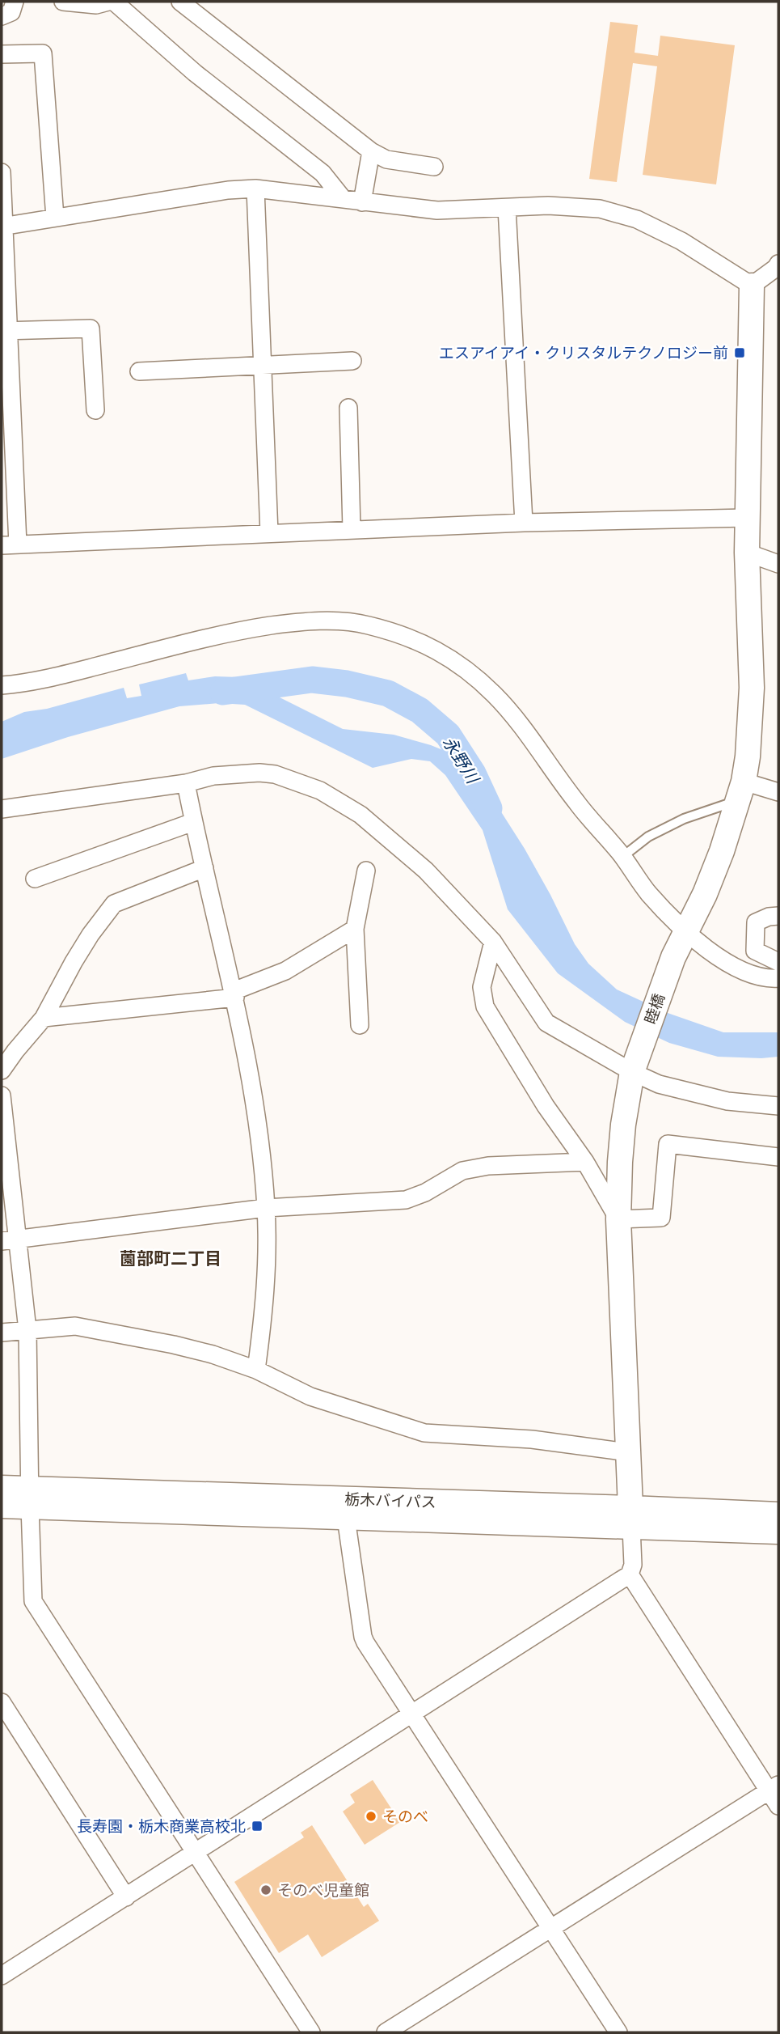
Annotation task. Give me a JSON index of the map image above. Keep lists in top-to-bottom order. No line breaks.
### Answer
{"streets":{"main road":["睦橋","栃木バイパス"]},"crossings":[["睦橋","栃木バイパス"]],"districts":["薗部町二丁目"],"water":["永野川"],"places":{"transit":["エスアイアイ・クリスタルテクノロジー前","長寿園・栃木商業高校北"],"other":["そのべ","そのべ児童館"]}}
